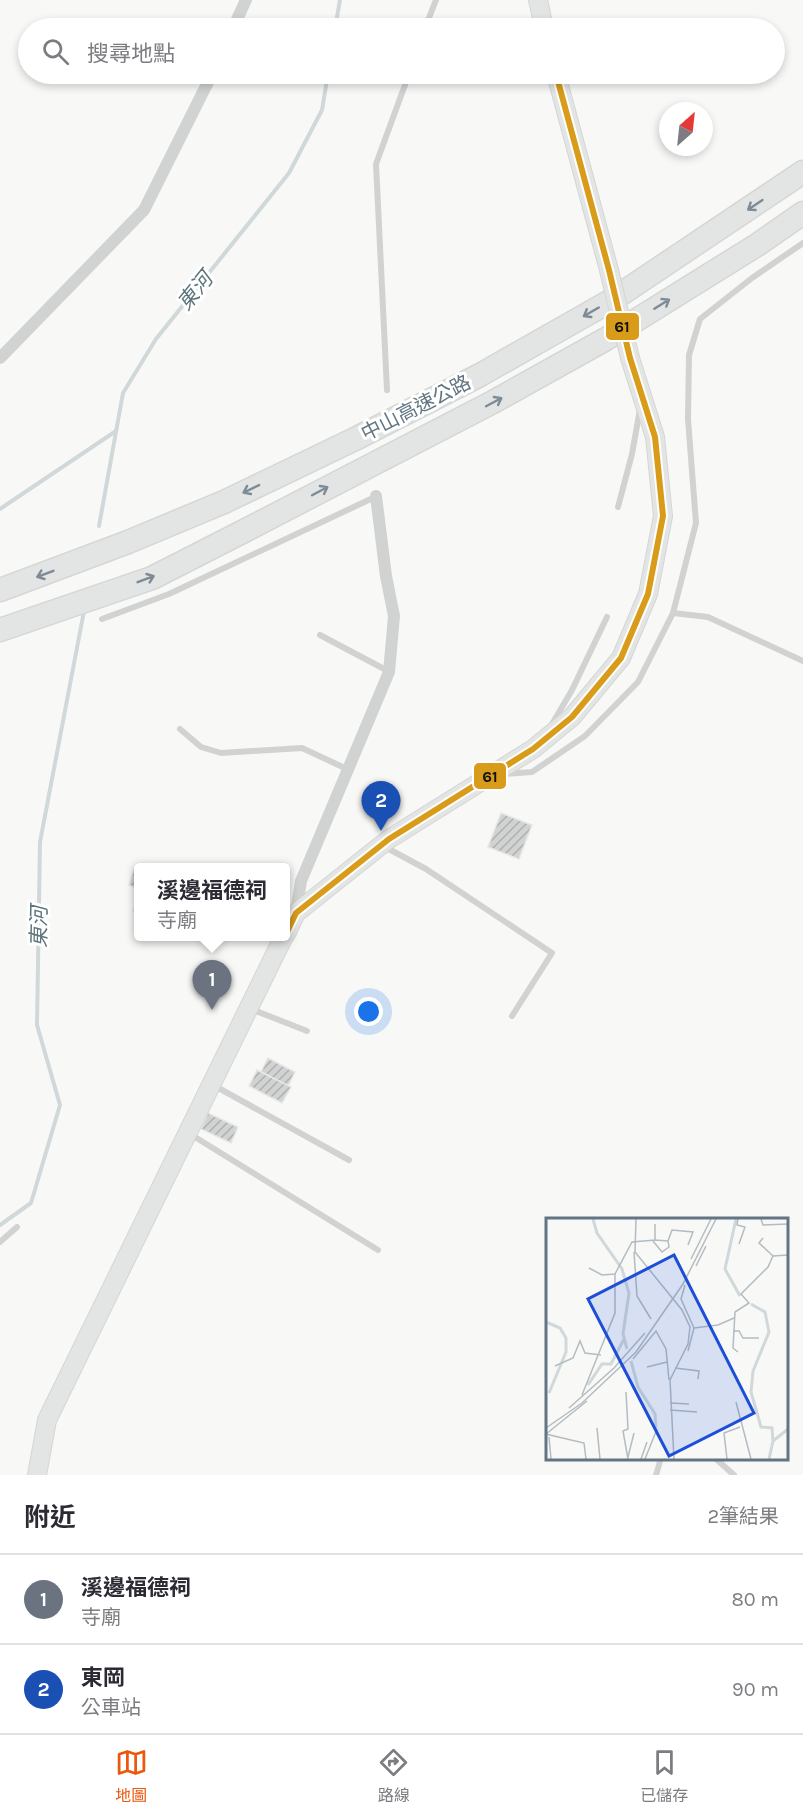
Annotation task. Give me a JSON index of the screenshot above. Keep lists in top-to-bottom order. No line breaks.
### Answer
{"streets":{"highway":["中山高速公路"]},"water":["東河"],"lines":["transit line 61"],"north":"top right","page":{"search":"搜尋地點","pins":["2","1"],"popup":["溪邊福德祠","寺廟"],"heading":["附近","2筆結果"],"list":[{"mark":"1","name":"溪邊福德祠","note":"寺廟","value":"80 m"},{"mark":"2","name":"東岡","note":"公車站","value":"90 m"}],"nav":["地圖","路線","已儲存"]}}
